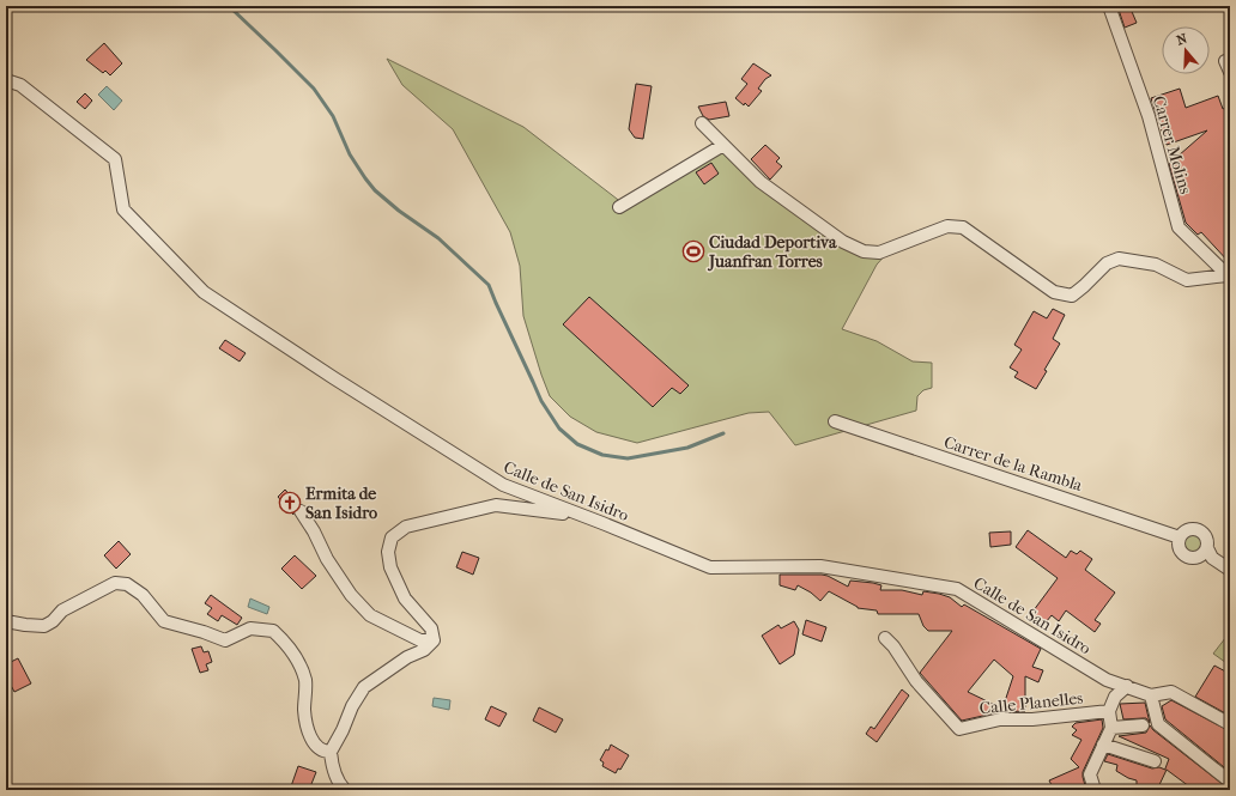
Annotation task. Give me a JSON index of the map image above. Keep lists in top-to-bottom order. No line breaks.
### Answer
{"streets":{"street":["Carrer Molins","Carrer de la Rambla","Calle de San Isidro","Calle Planelles"]},"places":{"sports":["Ciudad Deportiva Juanfran Torres"],"church":["Ermita de San Isidro"]},"north":"top"}
